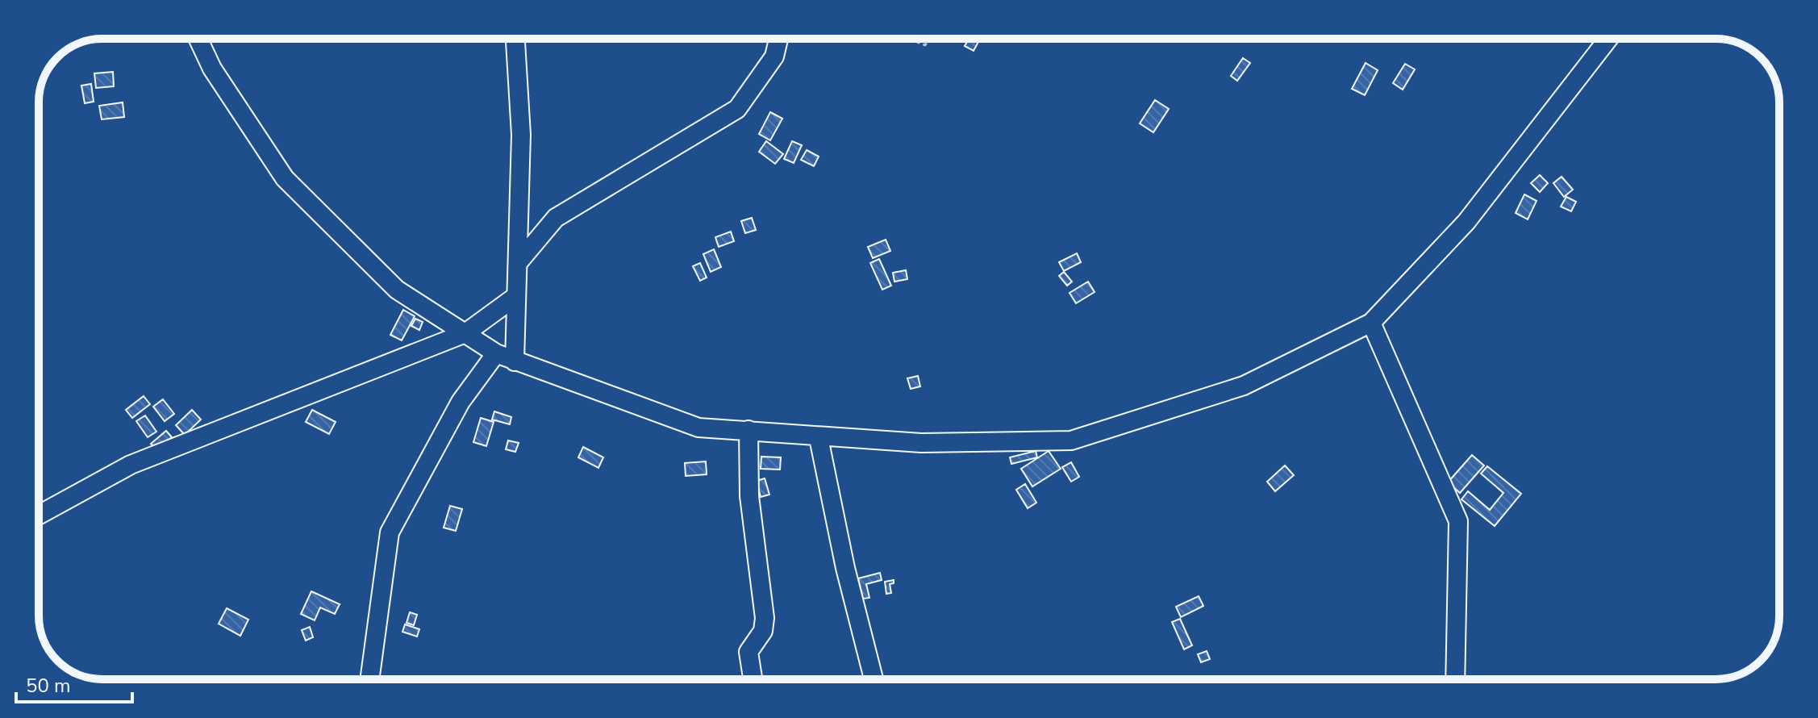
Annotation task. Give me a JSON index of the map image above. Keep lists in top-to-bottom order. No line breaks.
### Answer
{"scale_bar":"50 m"}
